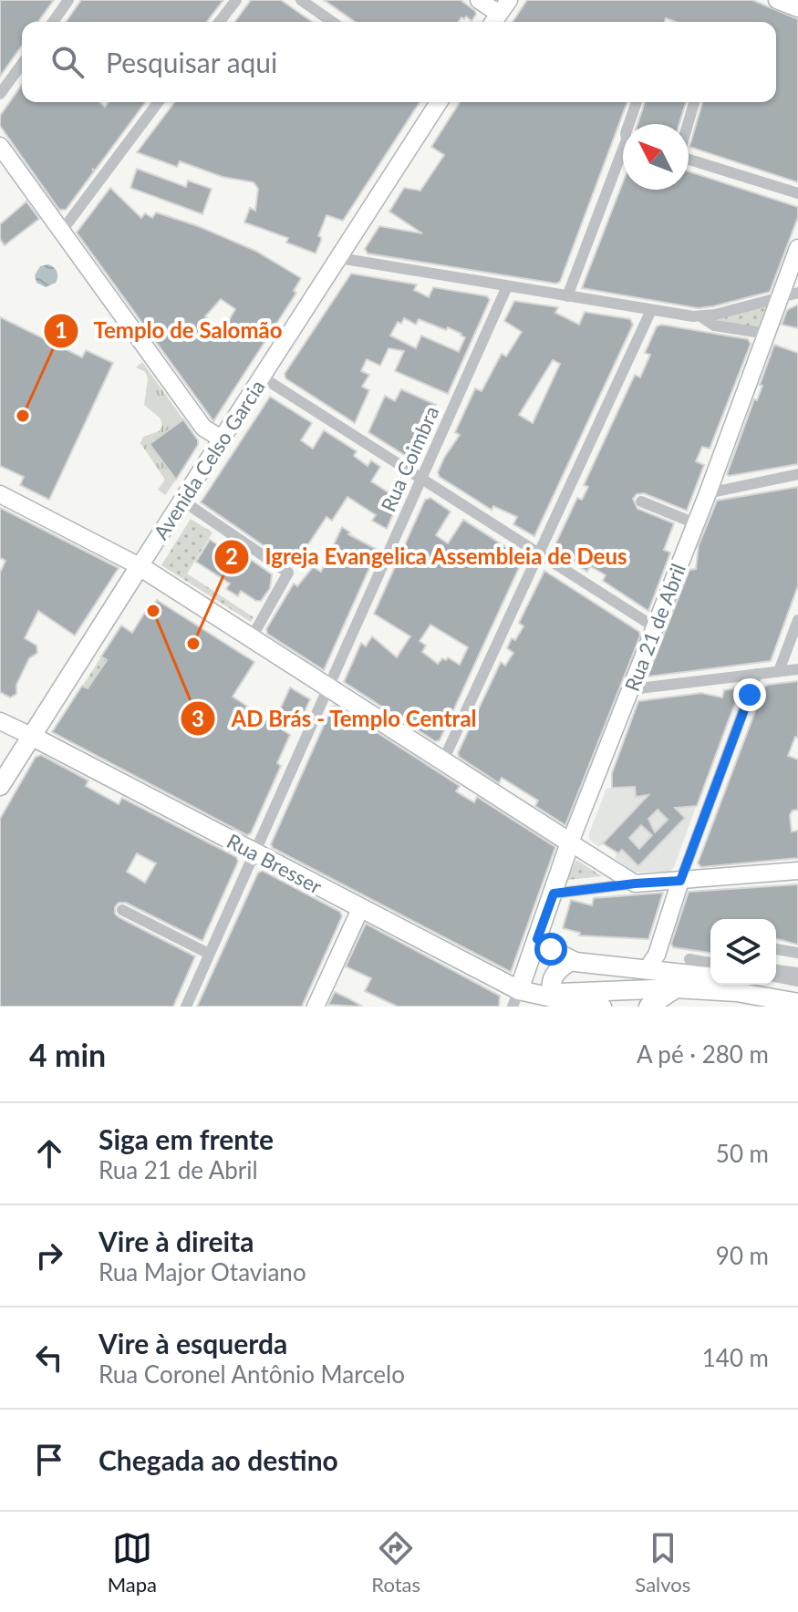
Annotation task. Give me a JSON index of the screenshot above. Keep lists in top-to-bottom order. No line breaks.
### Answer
{"streets":{"main road":["Avenida Celso Garcia","Rua 21 de Abril","Rua Bresser"],"street":["Rua Coimbra"]},"crossings":[["Rua Coimbra","Rua Bresser"],["Avenida Celso Garcia","Rua Bresser"],["Rua 21 de Abril","Rua Bresser"]],"places":["Templo de Salomão","AD Brás - Templo Central","Igreja Evangelica Assembleia de Deus"],"north":"top left","page":{"search":"Pesquisar aqui","heading":["4 min","A pé · 280 m"],"list":[["Siga em frente","Rua 21 de Abril","50 m"],["Vire à direita","Rua Major Otaviano","90 m"],["Vire à esquerda","Rua Coronel Antônio Marcelo","140 m"],"Chegada ao destino"],"nav":["Mapa","Rotas","Salvos"]}}
